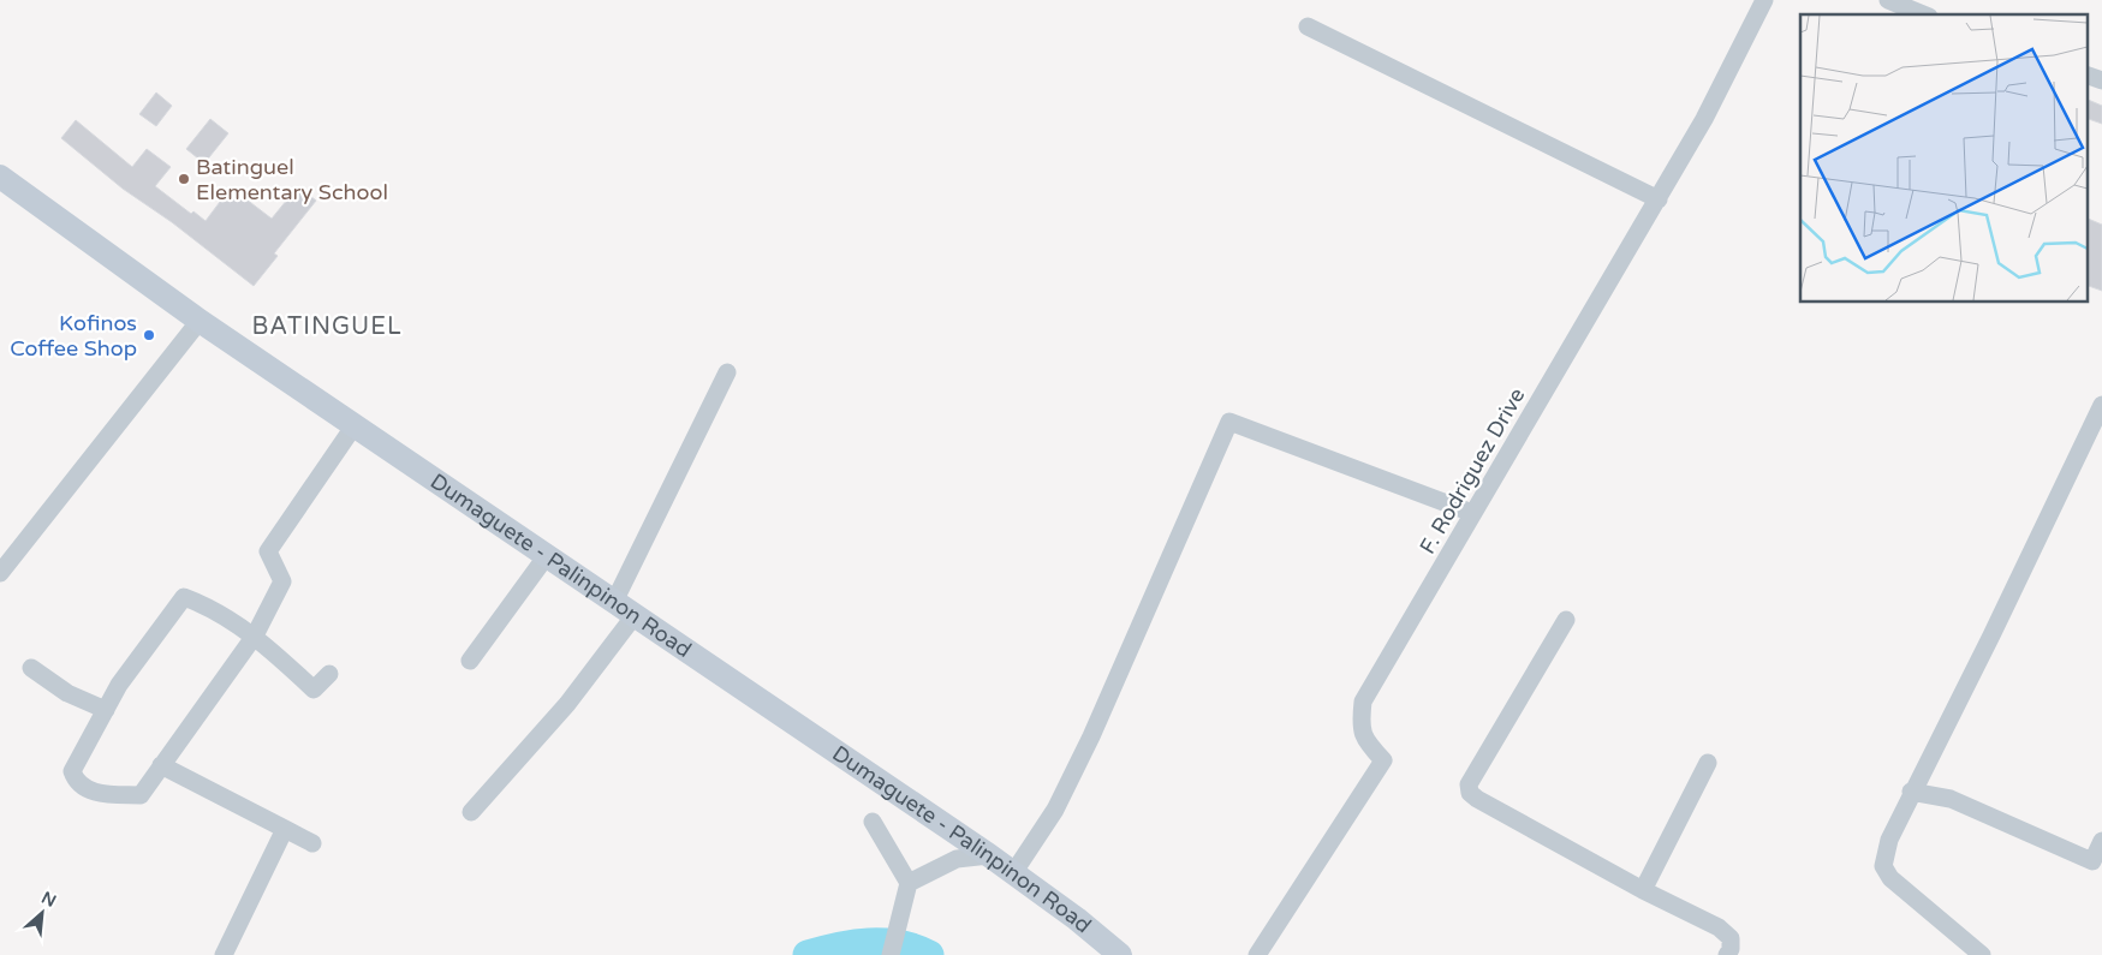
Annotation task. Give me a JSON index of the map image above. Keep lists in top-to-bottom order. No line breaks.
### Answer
{"streets":{"main road":["Dumaguete - Palinpinon Road"],"street":["F. Rodriguez Drive"]},"districts":["BATINGUEL"],"places":["Batinguel Elementary School","Kofinos Coffee Shop"],"north":"top right"}
